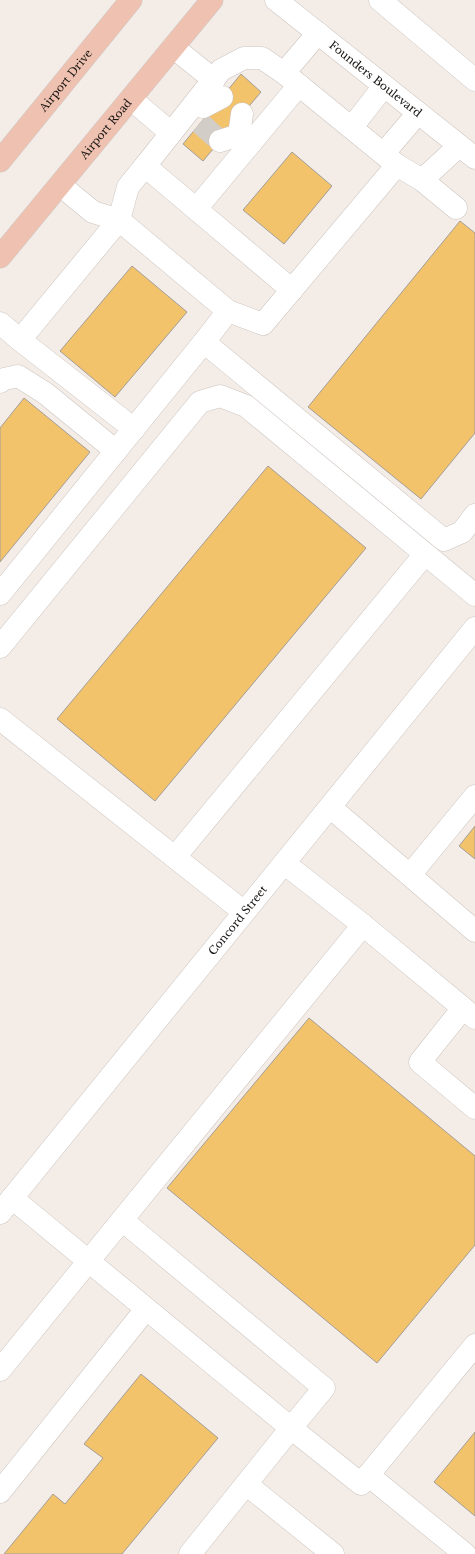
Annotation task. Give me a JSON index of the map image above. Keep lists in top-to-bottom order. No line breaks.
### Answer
{"streets":{"main road":["Airport Drive","Airport Road"],"street":["Founders Boulevard","Concord Street"]}}
